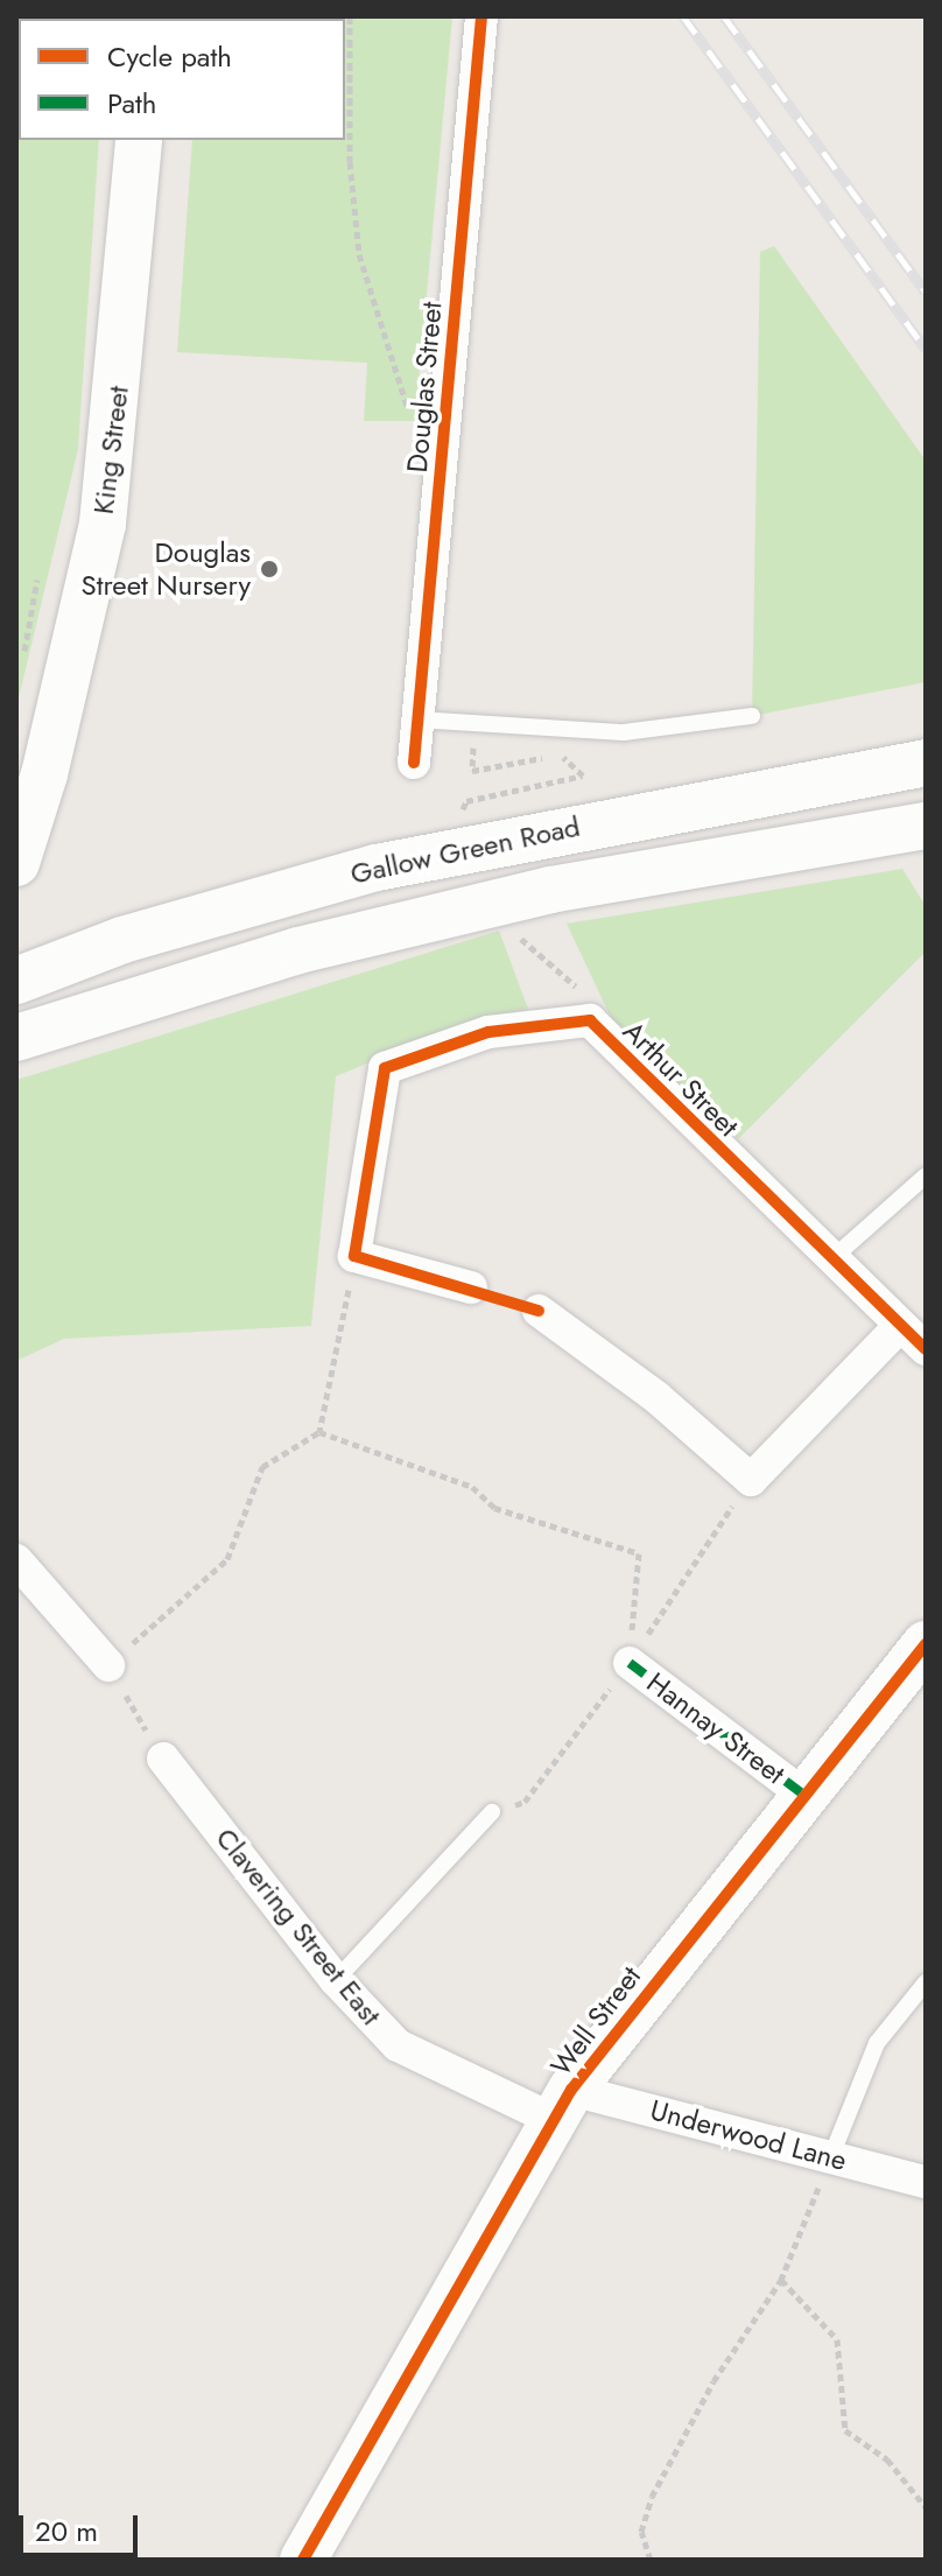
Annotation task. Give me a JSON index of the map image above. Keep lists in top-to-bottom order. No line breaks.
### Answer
{"streets":{"main road":["King Street","Gallow Green Road","Well Street"],"street":["Douglas Street","Arthur Street","Hannay Street","Clavering Street East","Underwood Lane"]},"crossings":[["Hannay Street","Well Street"],["Clavering Street East","Well Street"],["Clavering Street East","Underwood Lane"],["Well Street","Underwood Lane"]],"places":["Douglas Street Nursery"],"legend":["Cycle path","Path"],"scale_bar":"20 m"}
